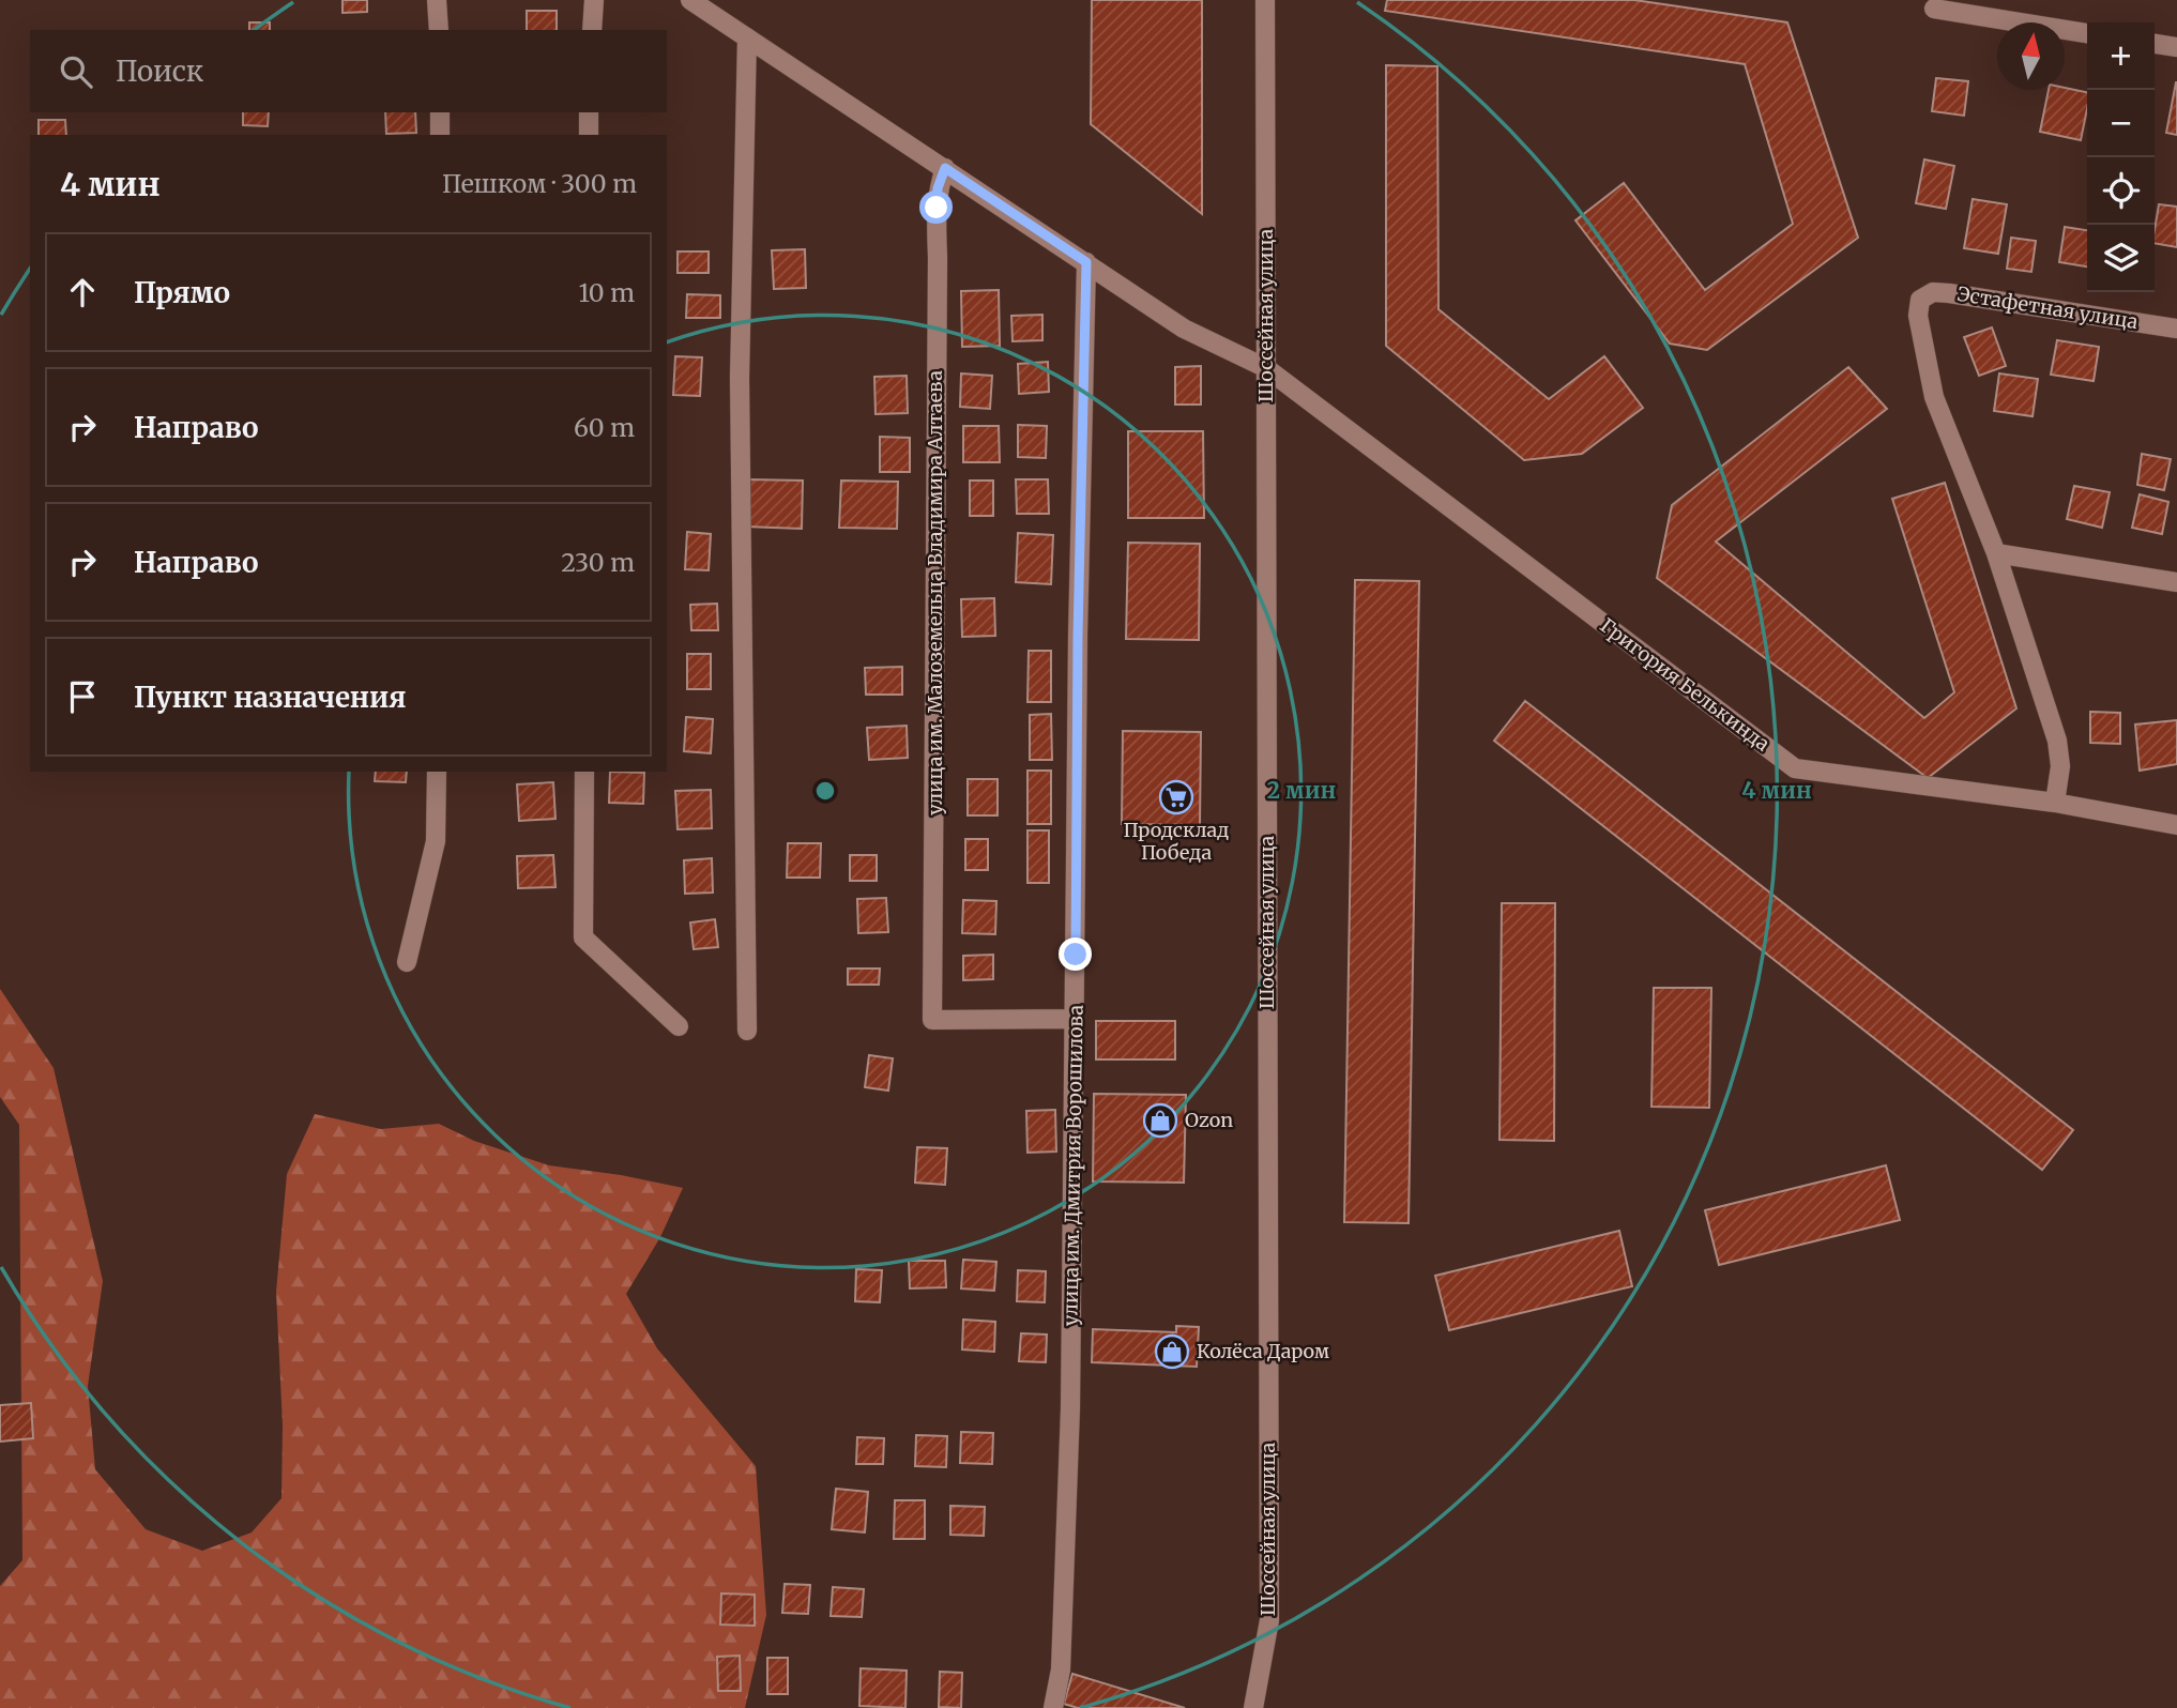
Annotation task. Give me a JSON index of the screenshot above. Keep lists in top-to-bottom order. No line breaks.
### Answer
{"streets":{"street":["Эстафетная улица","Шоссейная улица","улица им. Малоземельца Владимира Алтаева","Григория Белькинда","улица им. Дмитрия Ворошилова"]},"crossings":[["Шоссейная улица","Григория Белькинда"],["улица им. Малоземельца Владимира Алтаева","Григория Белькинда"],["улица им. Малоземельца Владимира Алтаева","улица им. Дмитрия Ворошилова"],["Григория Белькинда","улица им. Дмитрия Ворошилова"]],"places":{"supermarket":["Продсклад Победа"],"shop":["Ozon","Колёса Даром"]},"north":"top","page":{"map_buttons":["+","−"],"search":"Поиск","heading":["4 мин","Пешком · 300 m"],"list":[["Прямо","10 m"],["Направо","60 m"],["Направо","230 m"],"Пункт назначения"]},"rings":["2 мин","4 мин"]}
